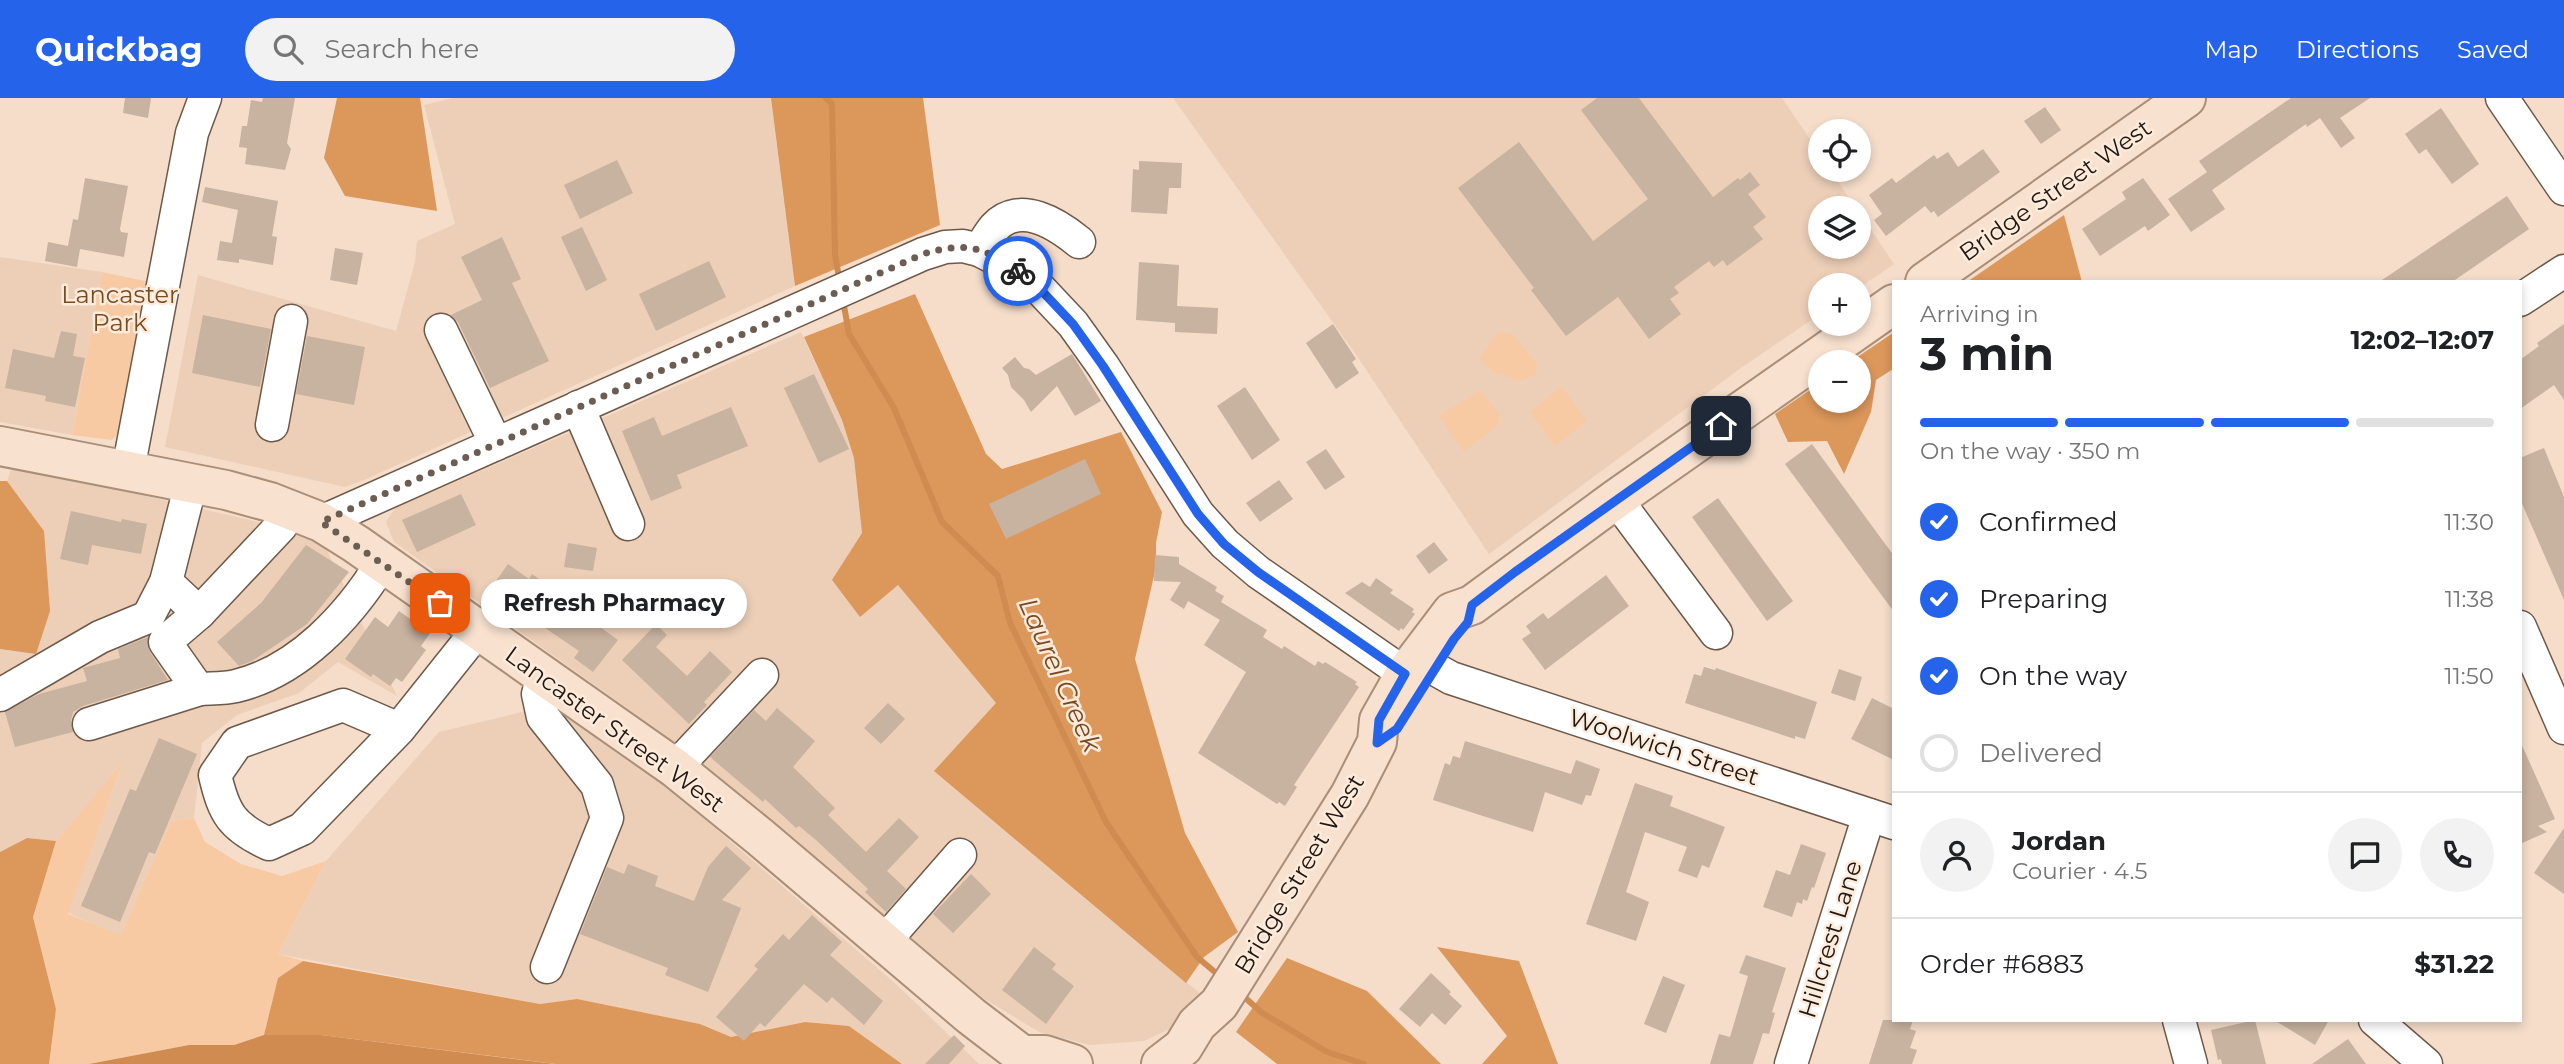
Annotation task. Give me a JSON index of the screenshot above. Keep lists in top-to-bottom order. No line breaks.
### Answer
{"streets":{"main road":["Bridge Street West","Lancaster Street West"],"street":["Woolwich Street","Hillcrest Lane"]},"crossings":[["Bridge Street West","Woolwich Street"],["Woolwich Street","Hillcrest Lane"]],"water":["Laurel Creek"],"parks":["Lancaster Park"],"places":["Refresh Pharmacy"],"page":{"header":"Quickbag","search":"Search here","nav":["Map","Directions","Saved"],"map_buttons":["+","−"],"heading":["3 min","Arriving in","12:02–12:07"],"panel":["Jordan","Courier · 4.5","Order #6883","$31.22"],"bar":"On the way · 350 m","list":[["Confirmed","11:30"],["Preparing","11:38"],["On the way","11:50"],"Delivered"],"bubble":"Refresh Pharmacy"}}
